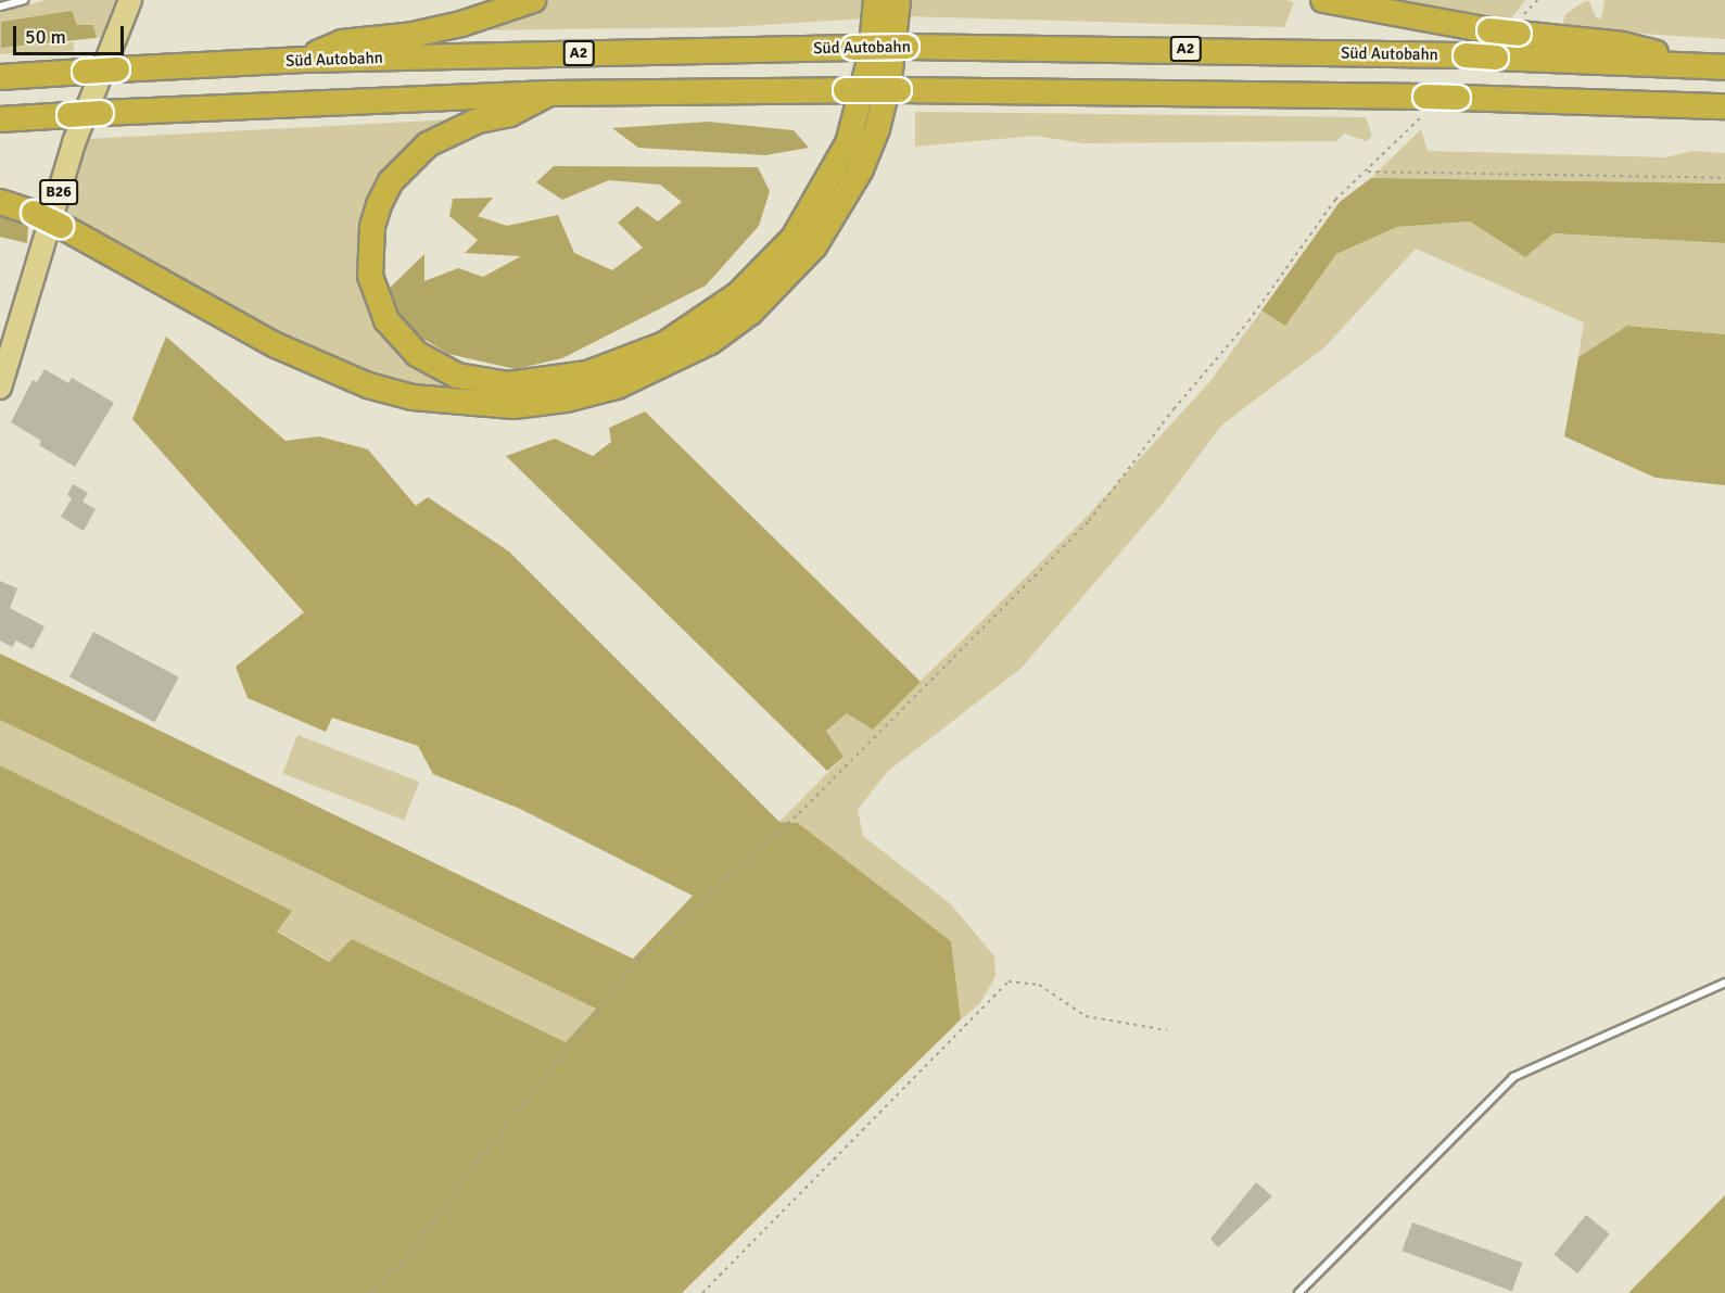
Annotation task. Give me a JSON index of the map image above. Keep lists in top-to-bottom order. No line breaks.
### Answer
{"streets":{"highway":["Süd Autobahn","A2"],"main road":["B26"]},"scale_bar":"50 m"}
